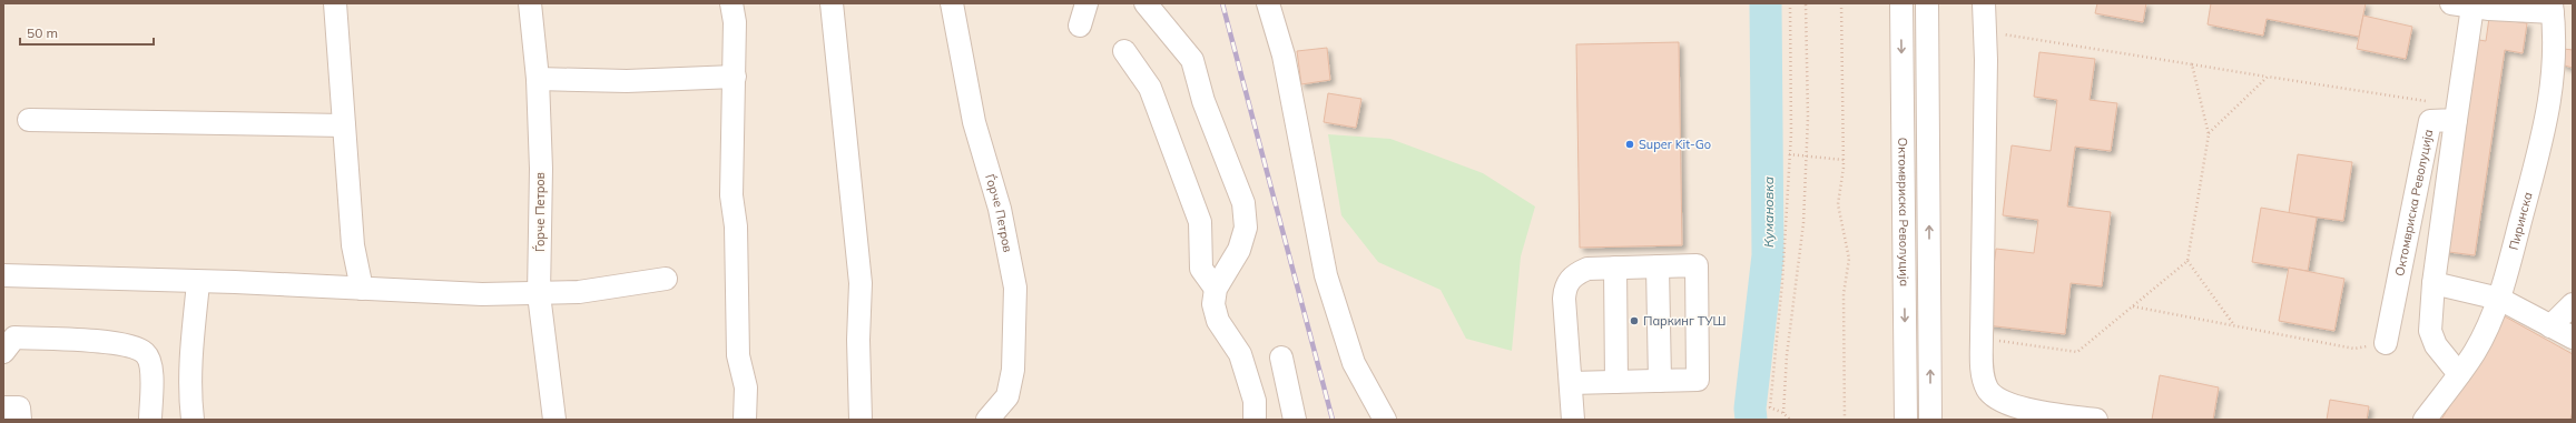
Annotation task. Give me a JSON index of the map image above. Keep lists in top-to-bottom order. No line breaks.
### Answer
{"streets":{"street":["Октомвриска Револуција","Ѓорче Петров","Пиринска"]},"water":["Кумановка"],"places":["Super Kit-Go","Паркинг ТУШ"],"scale_bar":"50 m"}
